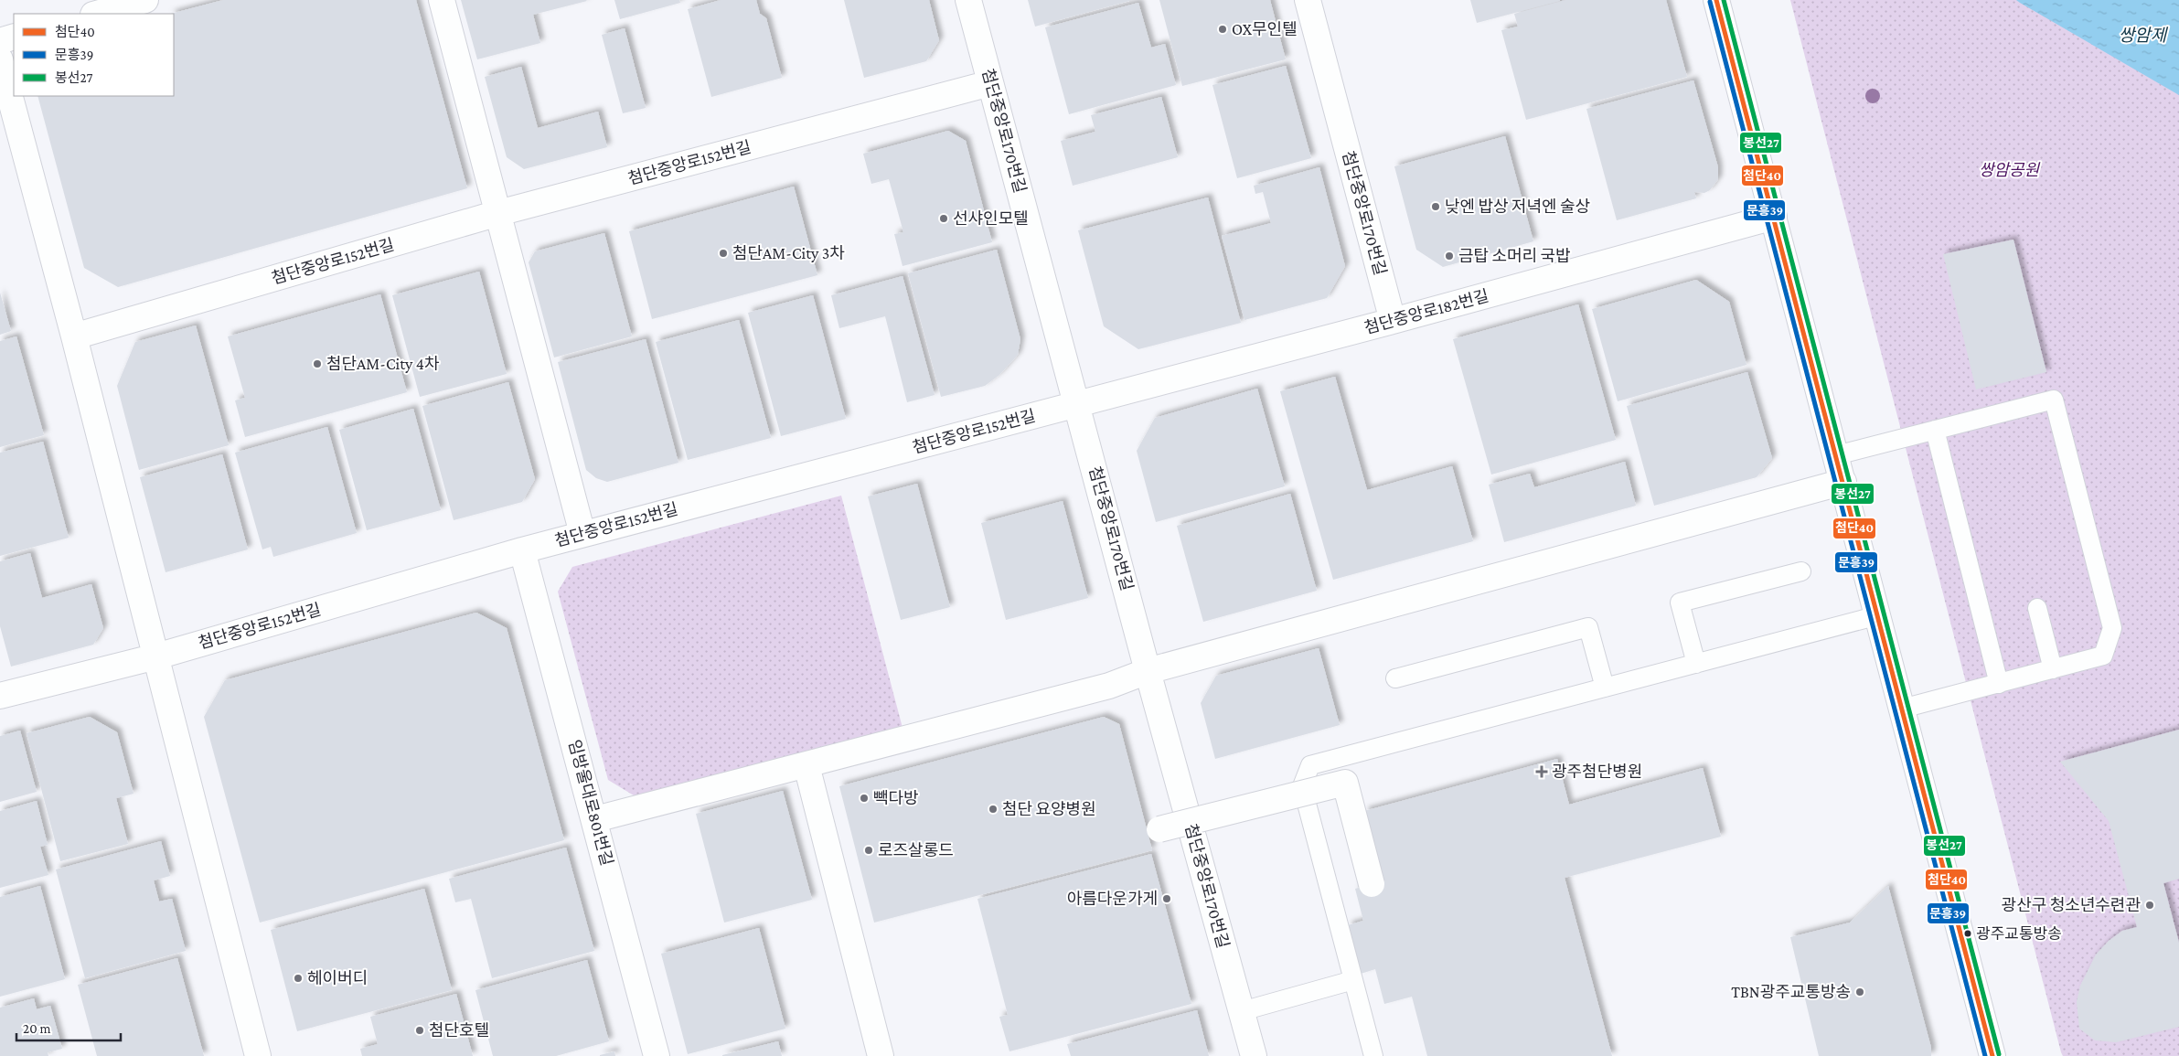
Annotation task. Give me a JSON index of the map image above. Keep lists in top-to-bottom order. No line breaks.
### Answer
{"streets":{"street":["첨단중앙로170번길","첨단중앙로152번길","첨단중앙로182번길","임방울대로801번길"]},"crossings":[["첨단중앙로170번길","첨단중앙로152번길"],["첨단중앙로170번길","첨단중앙로182번길"],["첨단중앙로152번길","첨단중앙로182번길"],["첨단중앙로152번길","임방울대로801번길"]],"water":["쌍암제"],"parks":["쌍암공원"],"places":{"other":["OX무인텔","낮엔 밥상 저녁엔 술상","선샤인모텔","첨단AM-City 3차","금탑 소머리 국밥","첨단AM-City 4차","빽다방","첨단 요양병원","로즈살롱드","아름다운가게","광산구 청소년수련관","광주교통방송","헤이버디","TBN광주교통방송","첨단호텔"],"health":["광주첨단병원"]},"lines":["transit line 첨단40","transit line 봉선27","transit line 문흥39"],"legend":["첨단40","문흥39","봉선27"],"scale_bar":"20 m"}
